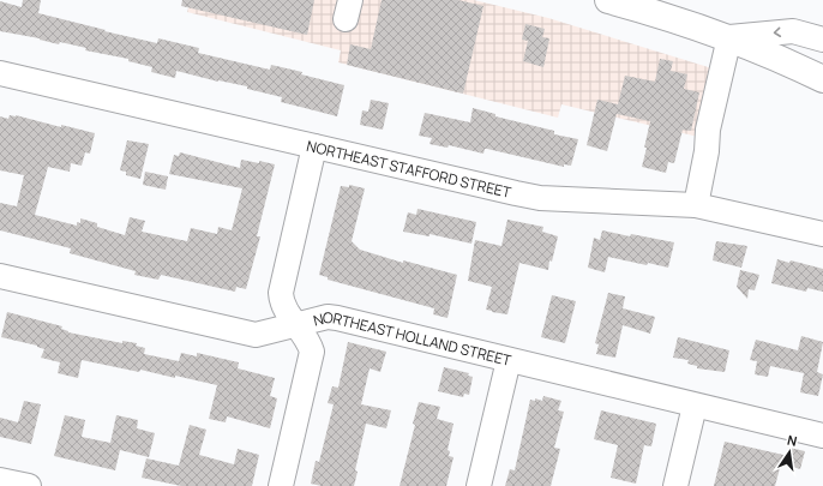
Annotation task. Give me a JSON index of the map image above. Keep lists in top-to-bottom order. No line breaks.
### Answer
{"streets":{"street":["NORTHEAST STAFFORD STREET","NORTHEAST HOLLAND STREET"]},"north":"top"}
